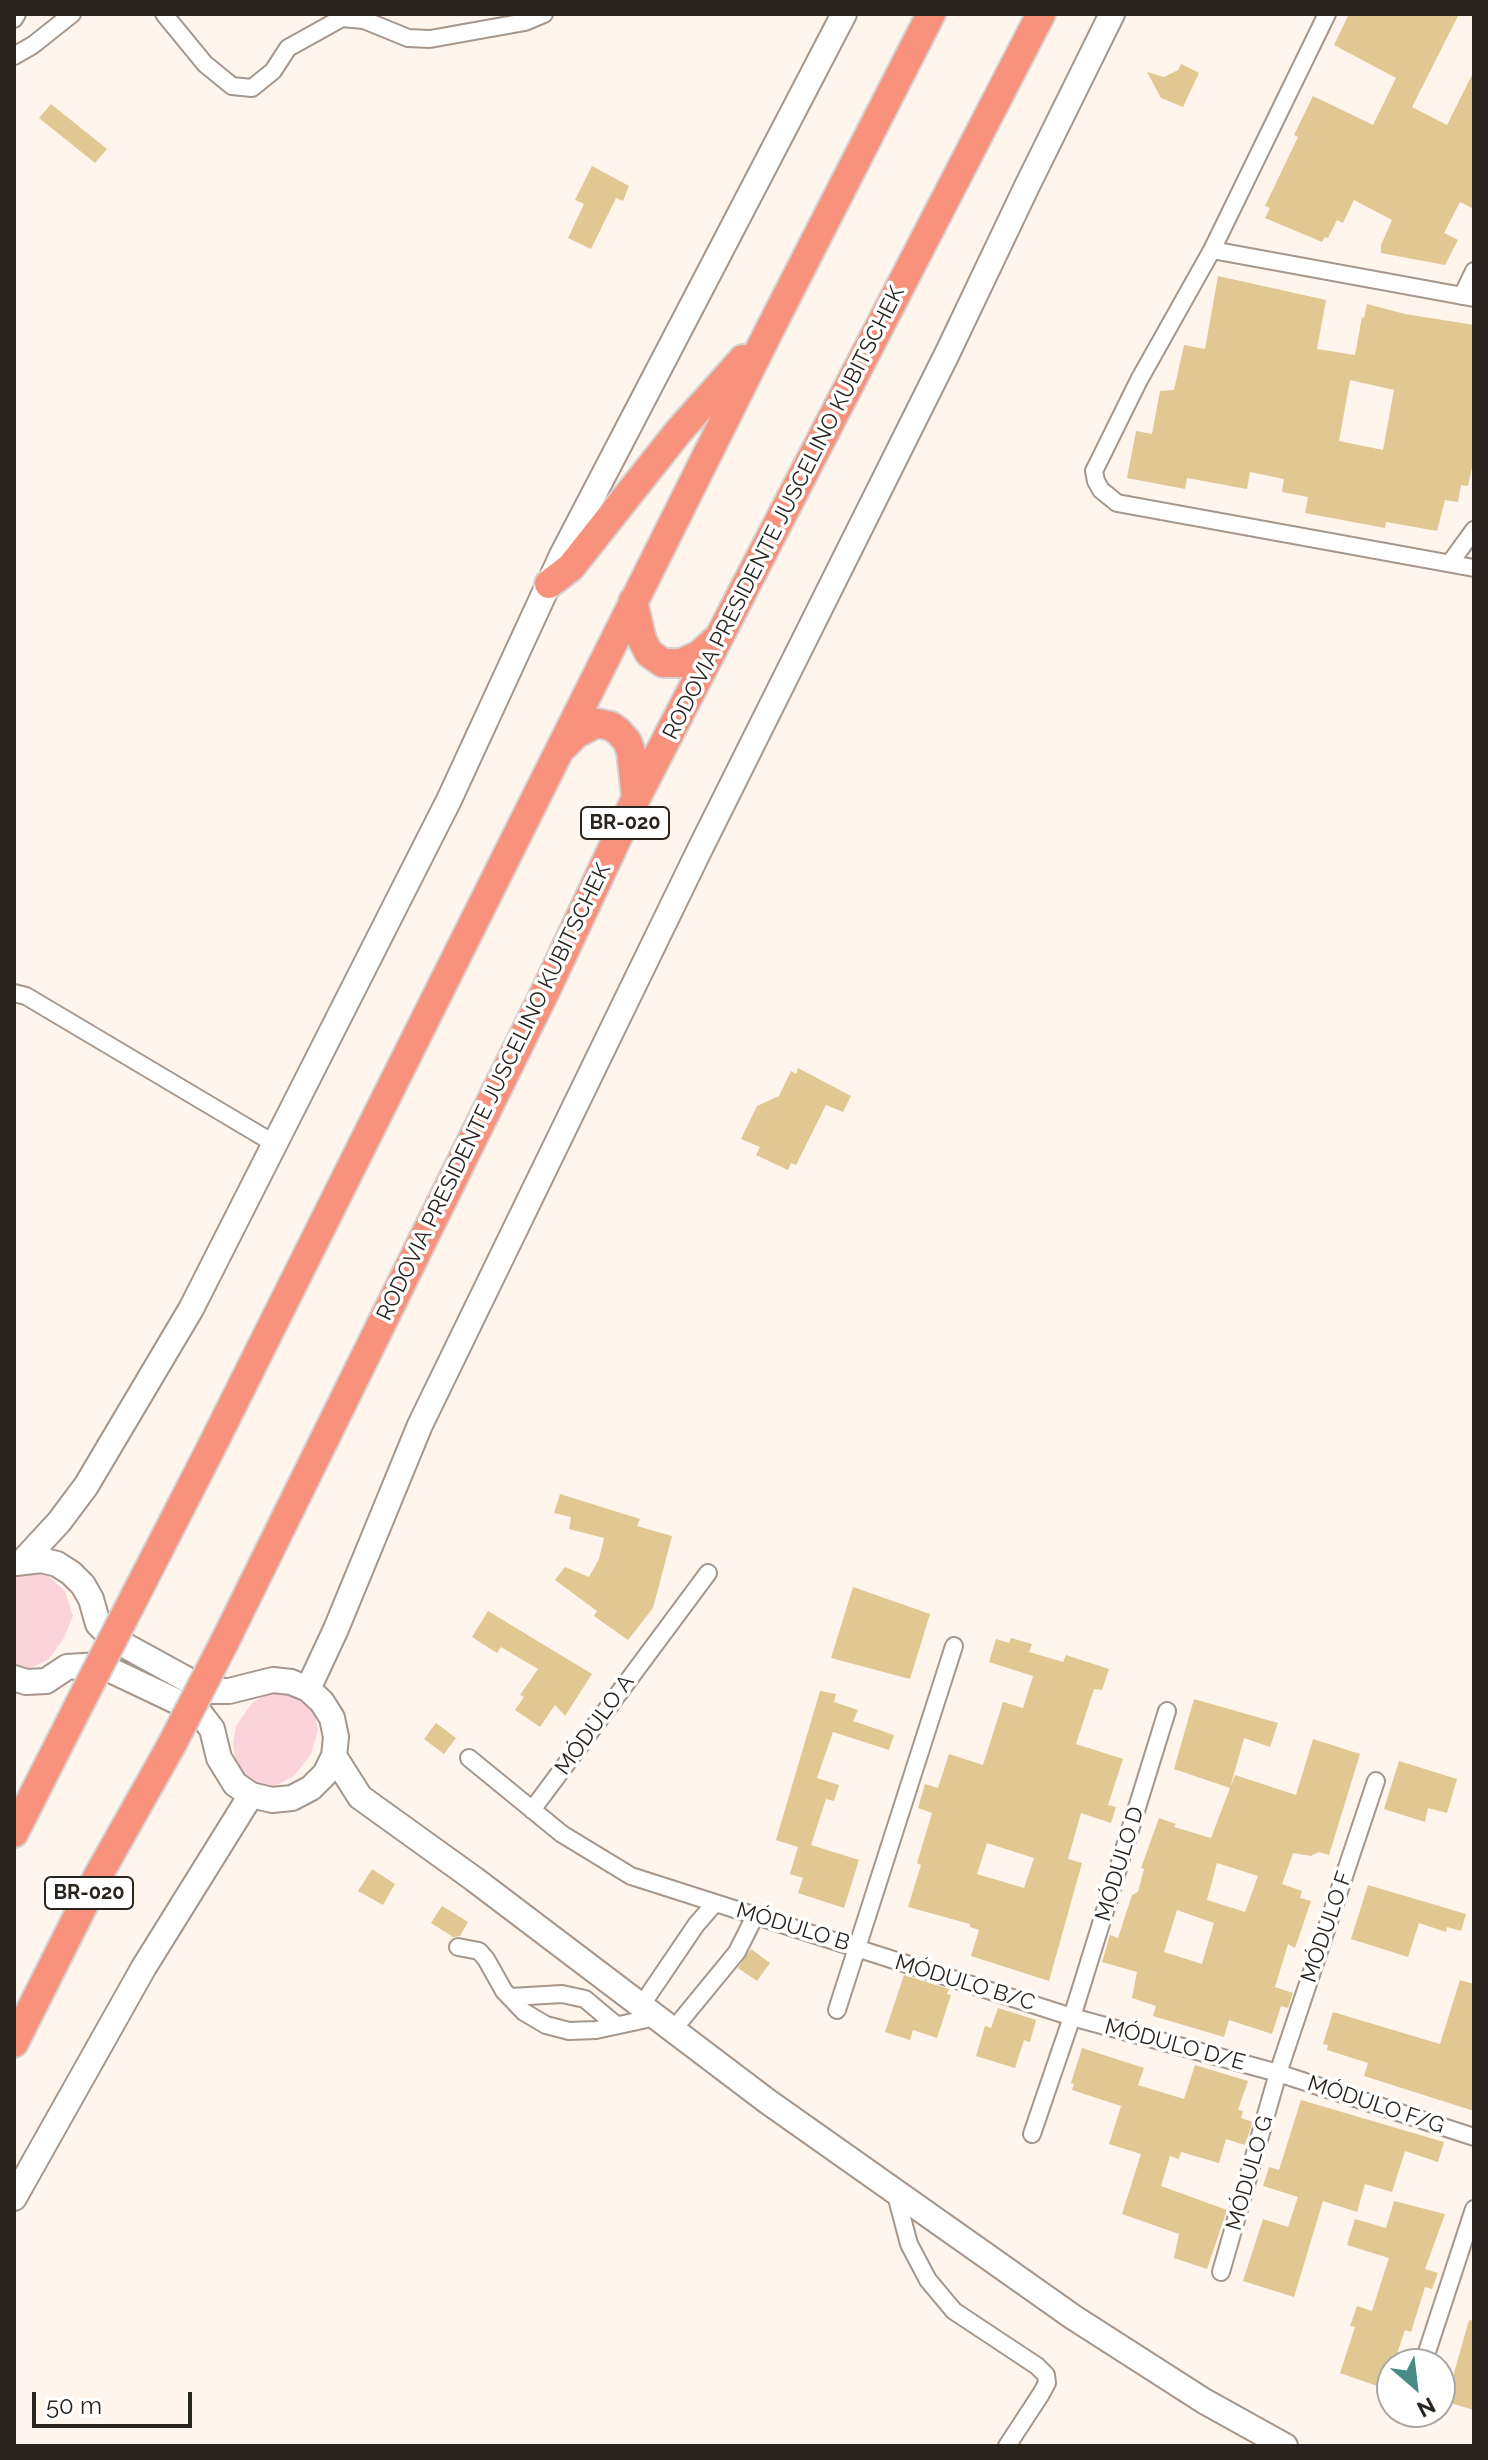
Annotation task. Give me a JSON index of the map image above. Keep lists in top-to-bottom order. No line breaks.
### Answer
{"streets":{"highway":["RODOVIA PRESIDENTE JUSCELINO KUBITSCHEK","BR-020"],"street":["MÓDULO A","MÓDULO D","MÓDULO B","MÓDULO F","MÓDULO B/C","MÓDULO D/E","MÓDULO F/G","MÓDULO G"]},"crossings":[["MÓDULO A","MÓDULO B"],["MÓDULO D","MÓDULO B/C"],["MÓDULO D","MÓDULO D/E"],["MÓDULO B","MÓDULO B/C"],["MÓDULO F","MÓDULO D/E"],["MÓDULO F","MÓDULO F/G"],["MÓDULO F","MÓDULO G"],["MÓDULO B/C","MÓDULO D/E"],["MÓDULO D/E","MÓDULO F/G"],["MÓDULO D/E","MÓDULO G"],["MÓDULO F/G","MÓDULO G"]],"scale_bar":"50 m","north":"bottom right"}
